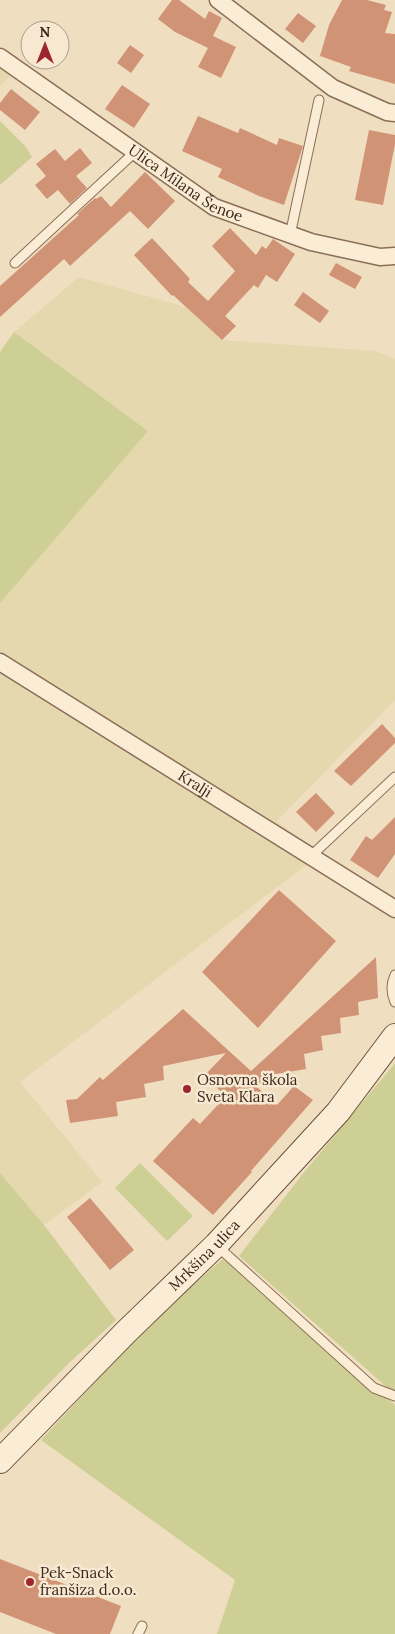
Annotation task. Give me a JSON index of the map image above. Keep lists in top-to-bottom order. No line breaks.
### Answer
{"streets":{"street":["Ulica Milana Šenoe","Kralji","Mrkšina ulica"]},"places":["Osnovna škola Sveta Klara","Pek-Snack franšiza d.o.o."],"north":"top"}
